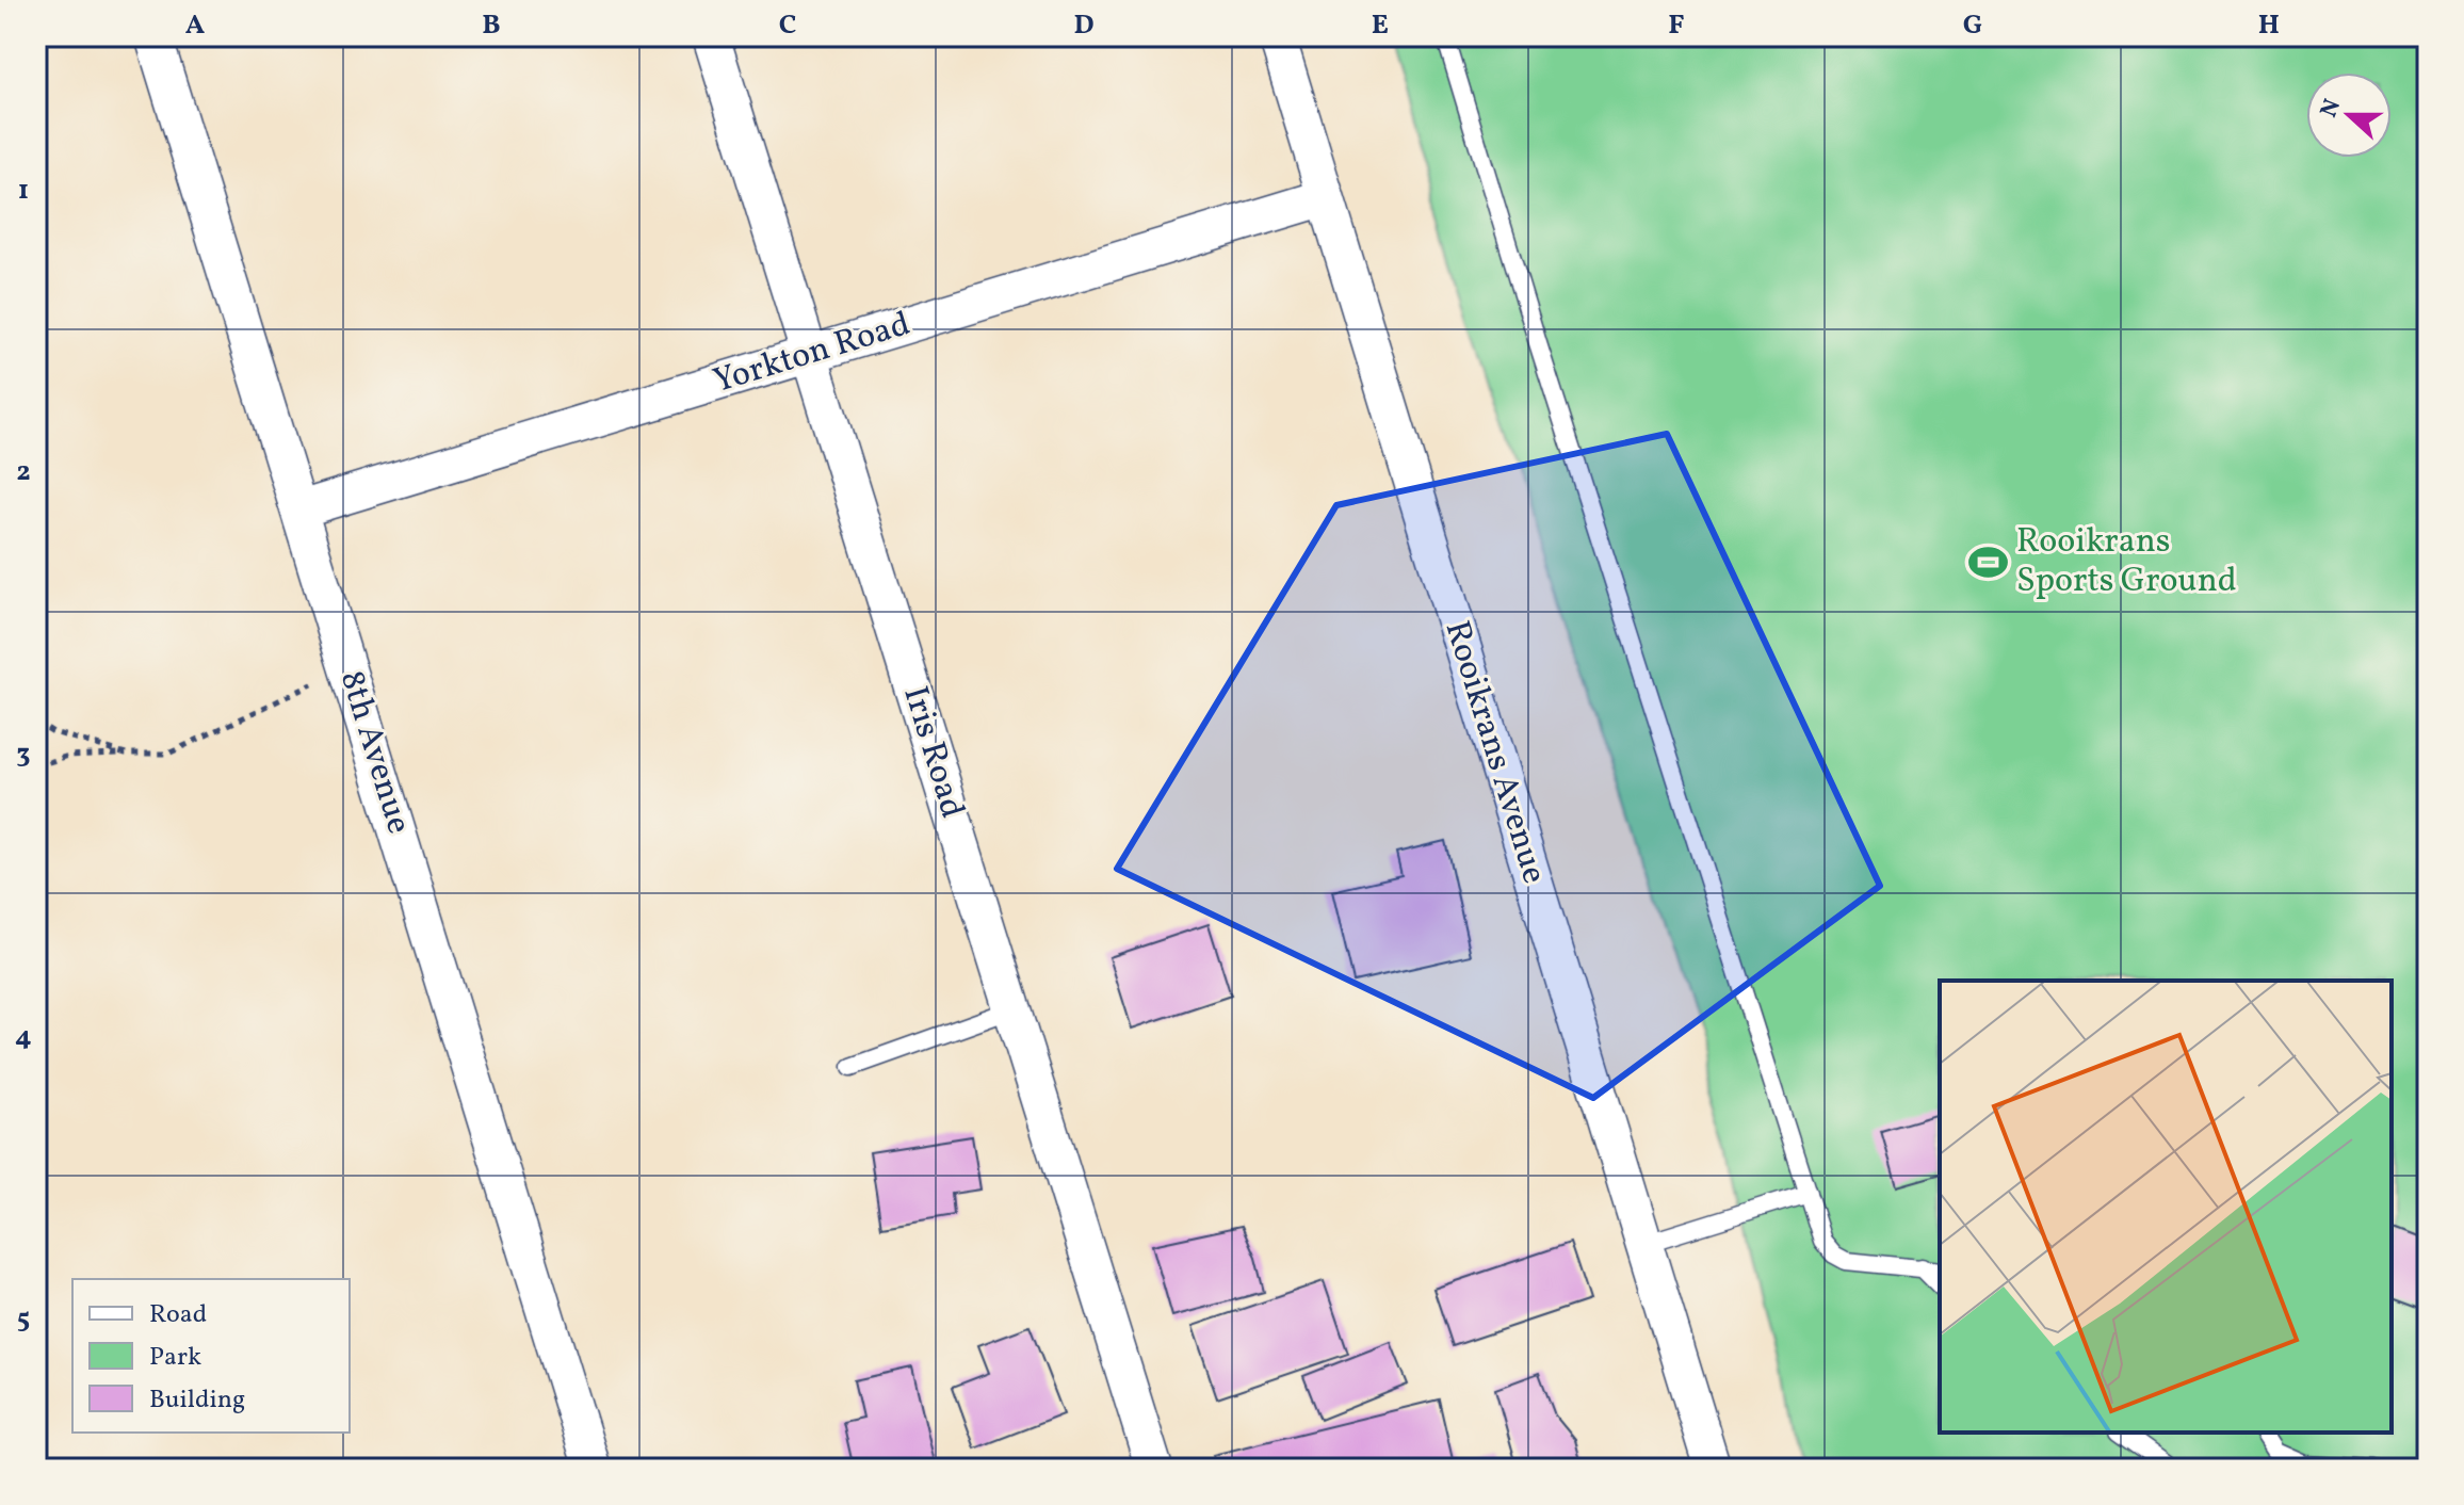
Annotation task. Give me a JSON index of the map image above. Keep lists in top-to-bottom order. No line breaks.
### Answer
{"streets":{"street":["Yorkton Road","8th Avenue","Iris Road","Rooikrans Avenue"]},"crossings":[["Yorkton Road","8th Avenue"],["Yorkton Road","Iris Road"],["Yorkton Road","Rooikrans Avenue"]],"places":{"sports":["Rooikrans Sports Ground"]},"legend":["Road","Park","Building"],"north":"left","grid":{"columns":["A","B","C","D","E","F","G","H"],"rows":["1","2","3","4","5"]}}
